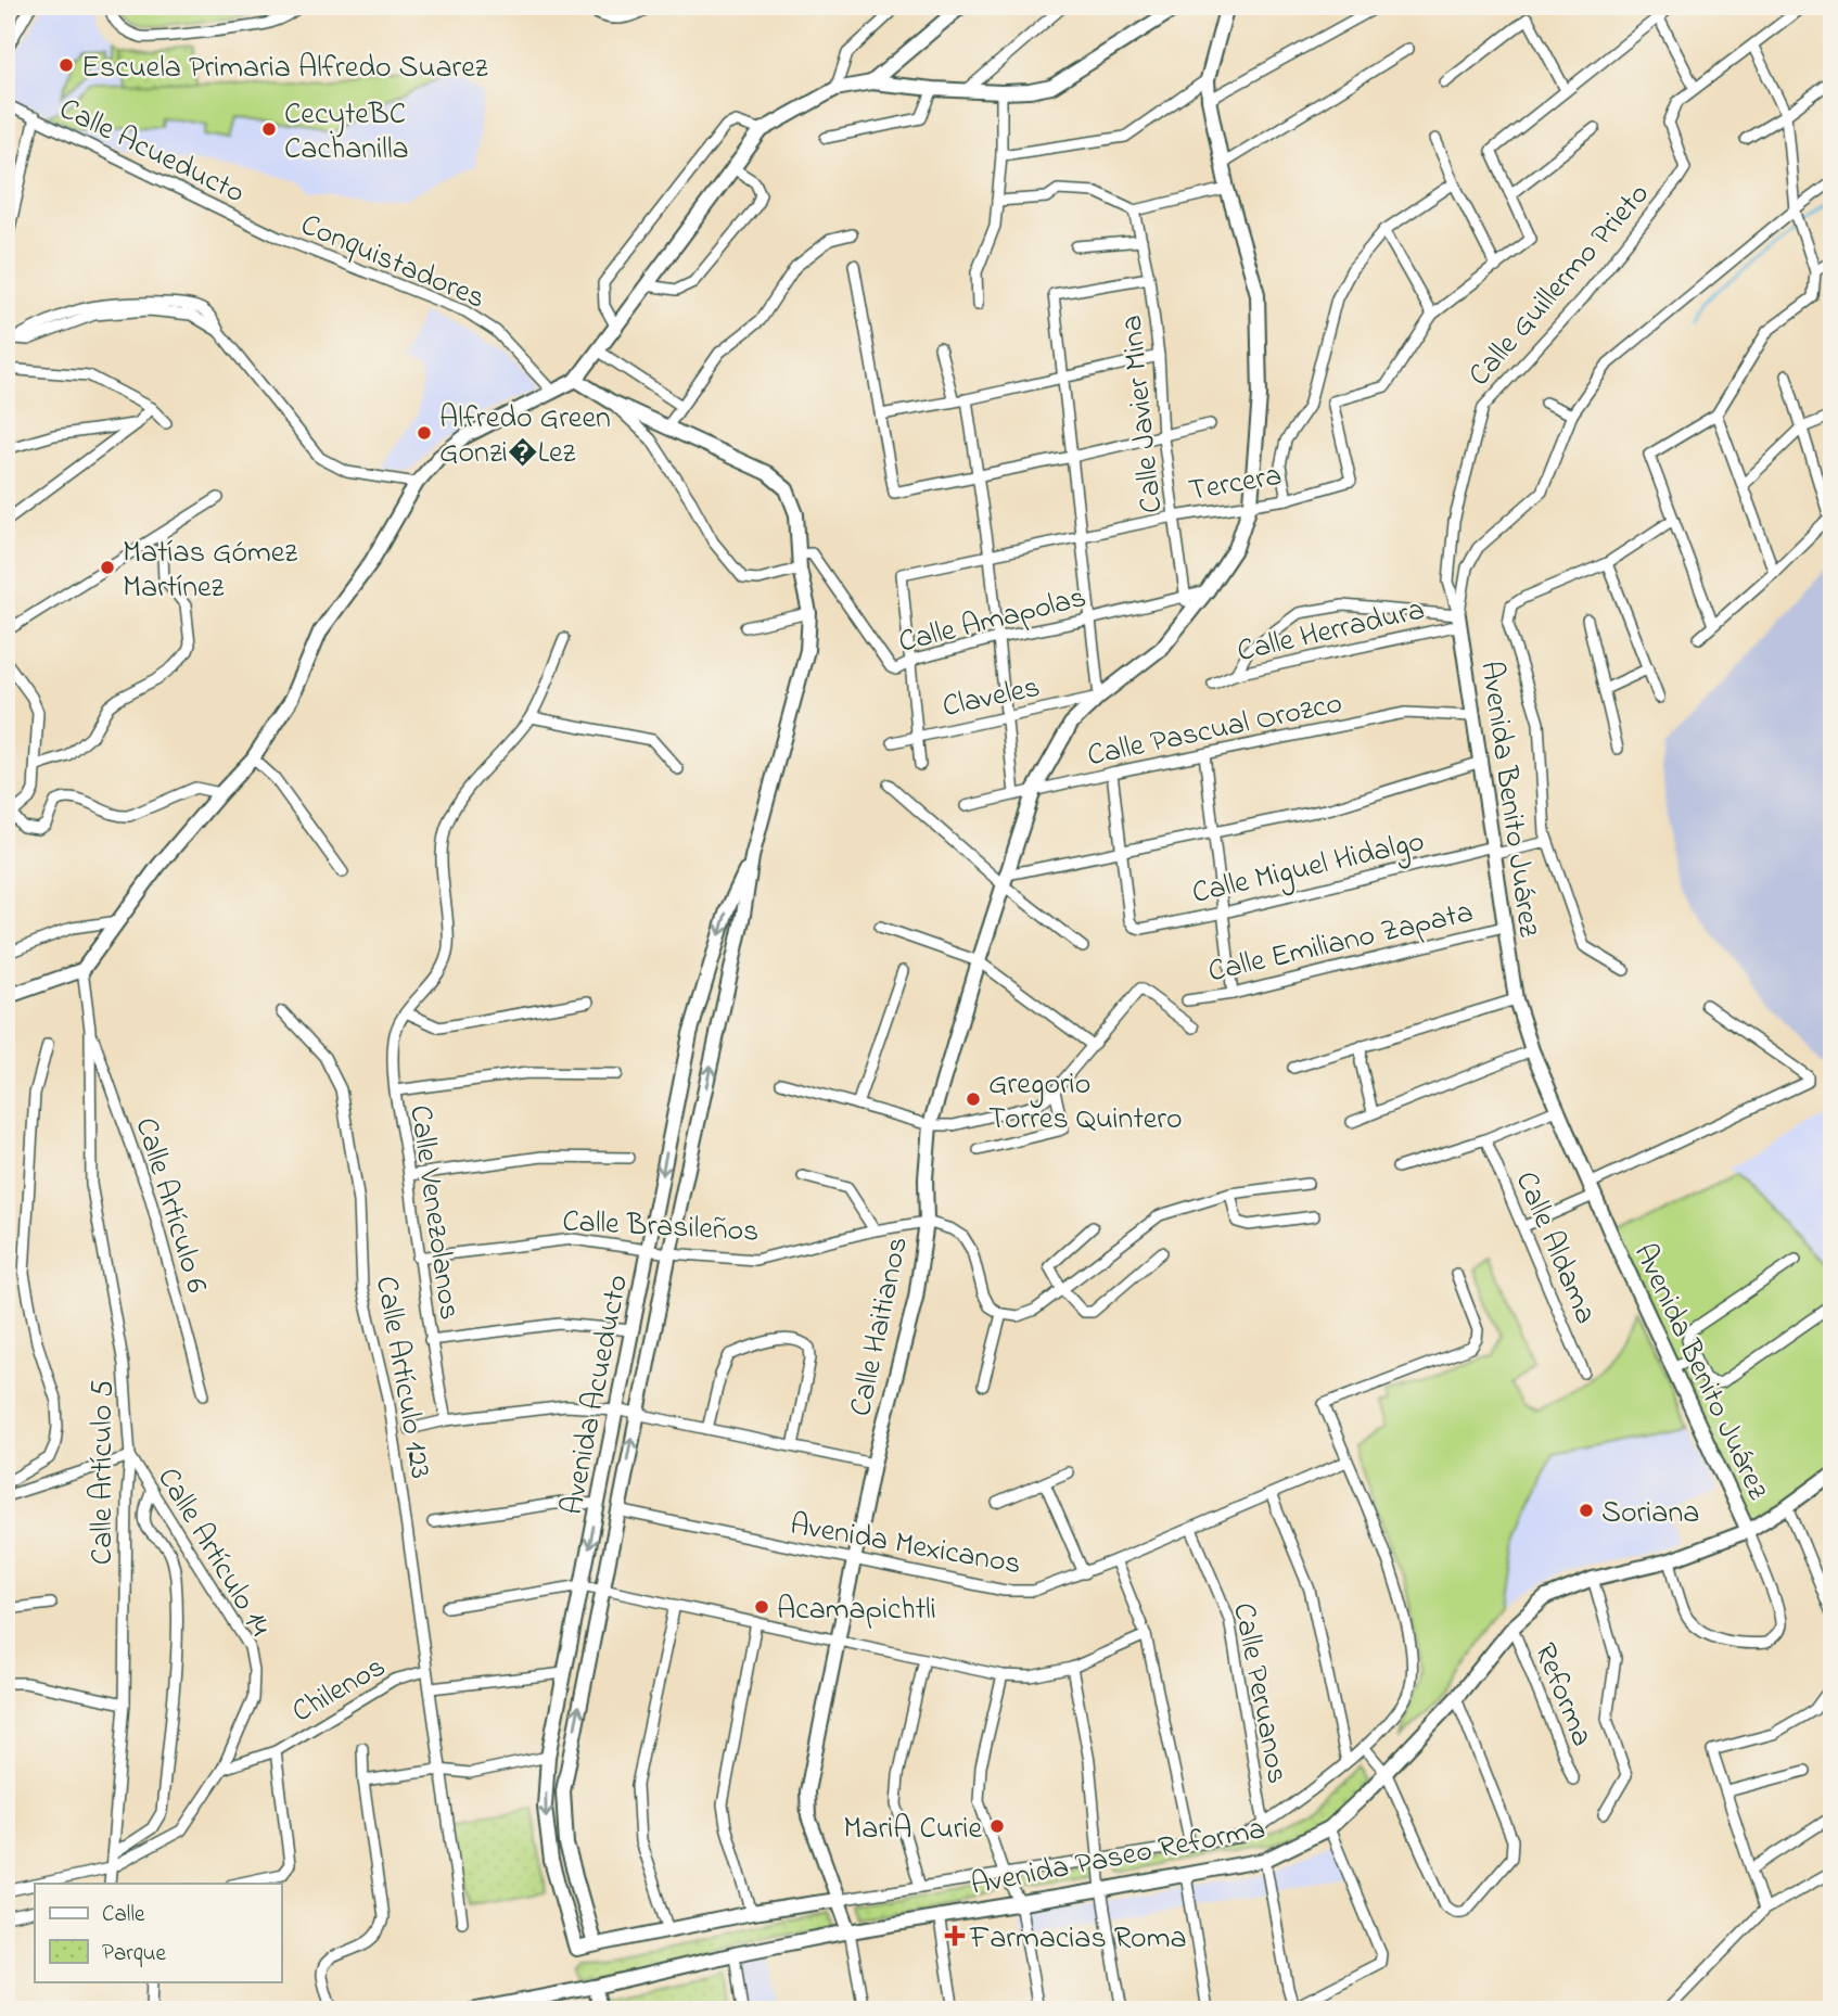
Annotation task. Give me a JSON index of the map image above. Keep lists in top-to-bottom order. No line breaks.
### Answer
{"streets":{"main road":["Avenida Benito Juárez","Calle Haitianos","Avenida Acueducto","Avenida Paseo Reforma"],"street":["Calle Acueducto","Conquistadores","Calle Guillermo Prieto","Calle Javier Mina","Tercera","Calle Amapolas","Calle Herradura","Claveles","Calle Pascual Orozco","Calle Miguel Hidalgo","Calle Emiliano Zapata","Calle Artículo 6","Calle Venezolanos","Calle Brasileños","Calle Aldama","Calle Artículo 123","Calle Artículo 5","Avenida Mexicanos","Calle Artículo 14","Chilenos","Calle Peruanos","Reforma"]},"crossings":[["Calle Acueducto","Conquistadores"],["Calle Guillermo Prieto","Calle Herradura"],["Calle Guillermo Prieto","Avenida Benito Juárez"],["Calle Javier Mina","Tercera"],["Calle Javier Mina","Calle Amapolas"],["Calle Javier Mina","Calle Haitianos"],["Tercera","Calle Haitianos"],["Calle Amapolas","Calle Haitianos"],["Calle Amapolas","Avenida Acueducto"],["Calle Herradura","Avenida Benito Juárez"],["Claveles","Calle Haitianos"],["Calle Pascual Orozco","Avenida Benito Juárez"],["Calle Pascual Orozco","Calle Haitianos"],["Avenida Benito Juárez","Calle Miguel Hidalgo"],["Avenida Benito Juárez","Calle Emiliano Zapata"],["Avenida Benito Juárez","Avenida Paseo Reforma"],["Calle Artículo 6","Calle Artículo 5"],["Calle Venezolanos","Calle Brasileños"],["Calle Brasileños","Calle Haitianos"],["Calle Brasileños","Avenida Acueducto"],["Calle Haitianos","Avenida Mexicanos"],["Calle Haitianos","Avenida Paseo Reforma"],["Calle Artículo 123","Chilenos"],["Avenida Acueducto","Avenida Mexicanos"],["Avenida Acueducto","Chilenos"],["Avenida Acueducto","Avenida Paseo Reforma"],["Calle Artículo 5","Calle Artículo 14"],["Avenida Mexicanos","Calle Peruanos"],["Avenida Mexicanos","Avenida Paseo Reforma"],["Calle Artículo 14","Chilenos"],["Calle Peruanos","Avenida Paseo Reforma"],["Reforma","Avenida Paseo Reforma"]],"places":{"other":["Escuela Primaria Alfredo Suarez","CecyteBC Cachanilla","Alfredo Green Gonzi�Lez","Matías Gómez Martínez","Gregorio Torres Quintero","Soriana","Acamapichtli","MariA Curie"],"health":["Farmacias Roma"]},"legend":["Calle","Parque"]}
